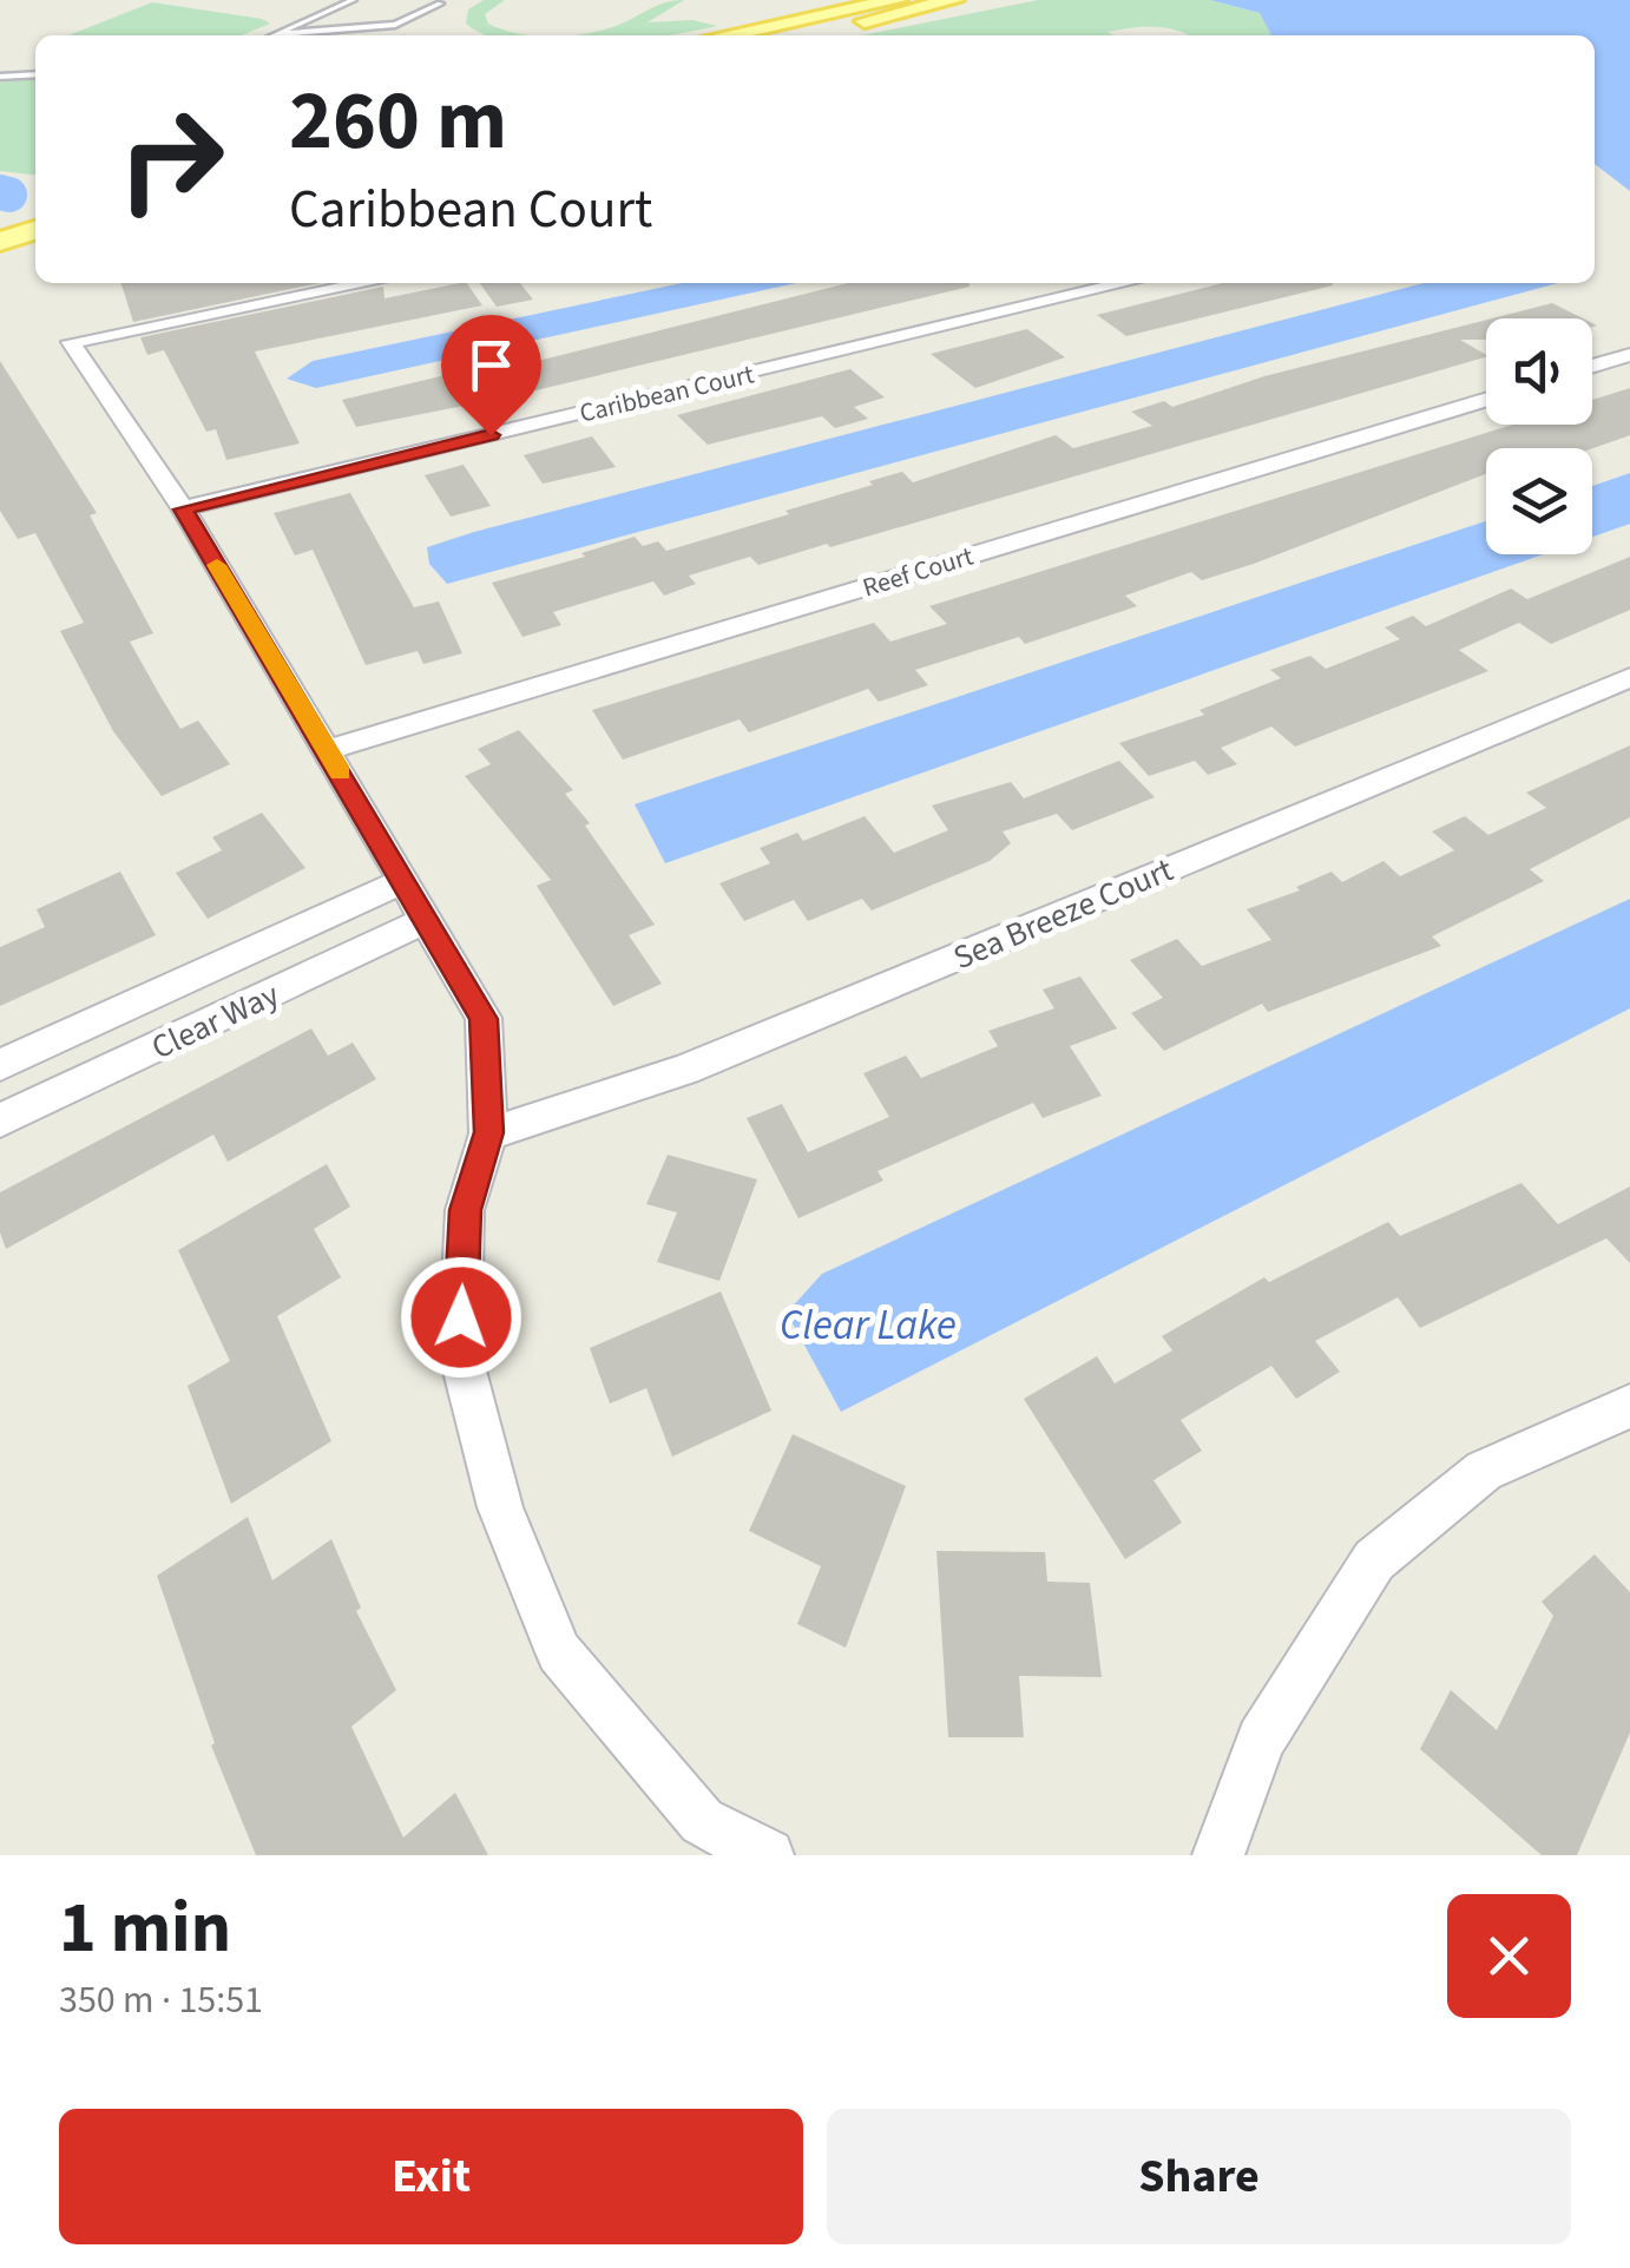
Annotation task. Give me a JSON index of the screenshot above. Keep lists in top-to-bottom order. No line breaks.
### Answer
{"streets":{"street":["Caribbean Court","Reef Court","Sea Breeze Court","Clear Way"]},"water":["Clear Lake"],"page":{"turn":["260 m","Caribbean Court"],"heading":["1 min","350 m · 15:51"],"buttons":["Exit","Share"]}}
